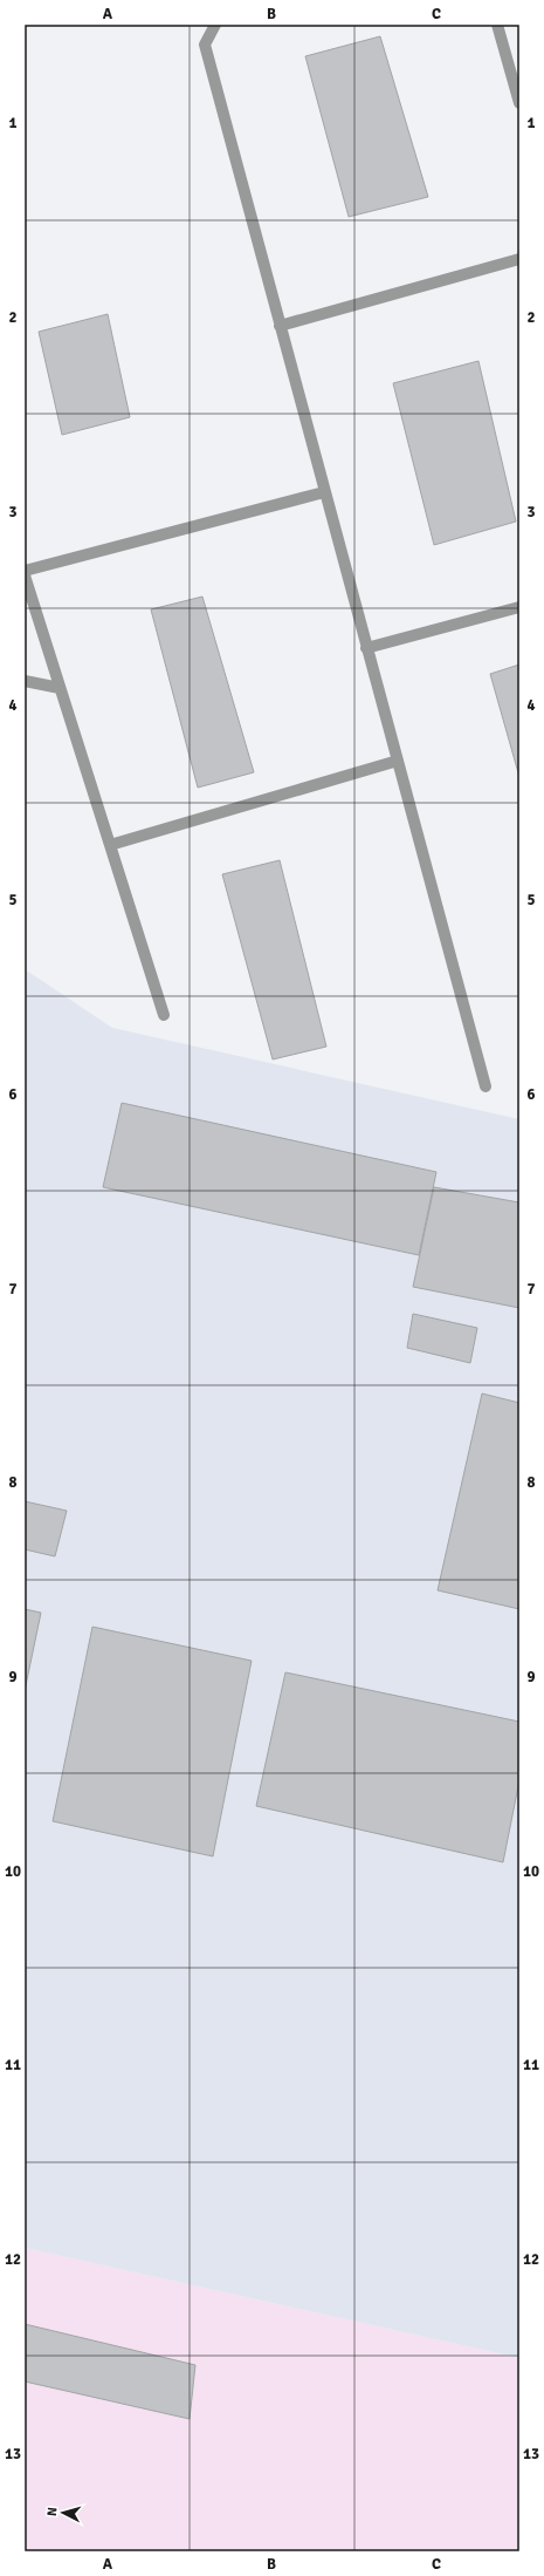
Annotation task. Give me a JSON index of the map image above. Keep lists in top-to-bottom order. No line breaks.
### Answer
{"north":"left","grid":{"columns":["A","B","C"],"rows":["1","2","3","4","5","6","7","8","9","10","11","12","13"]}}
